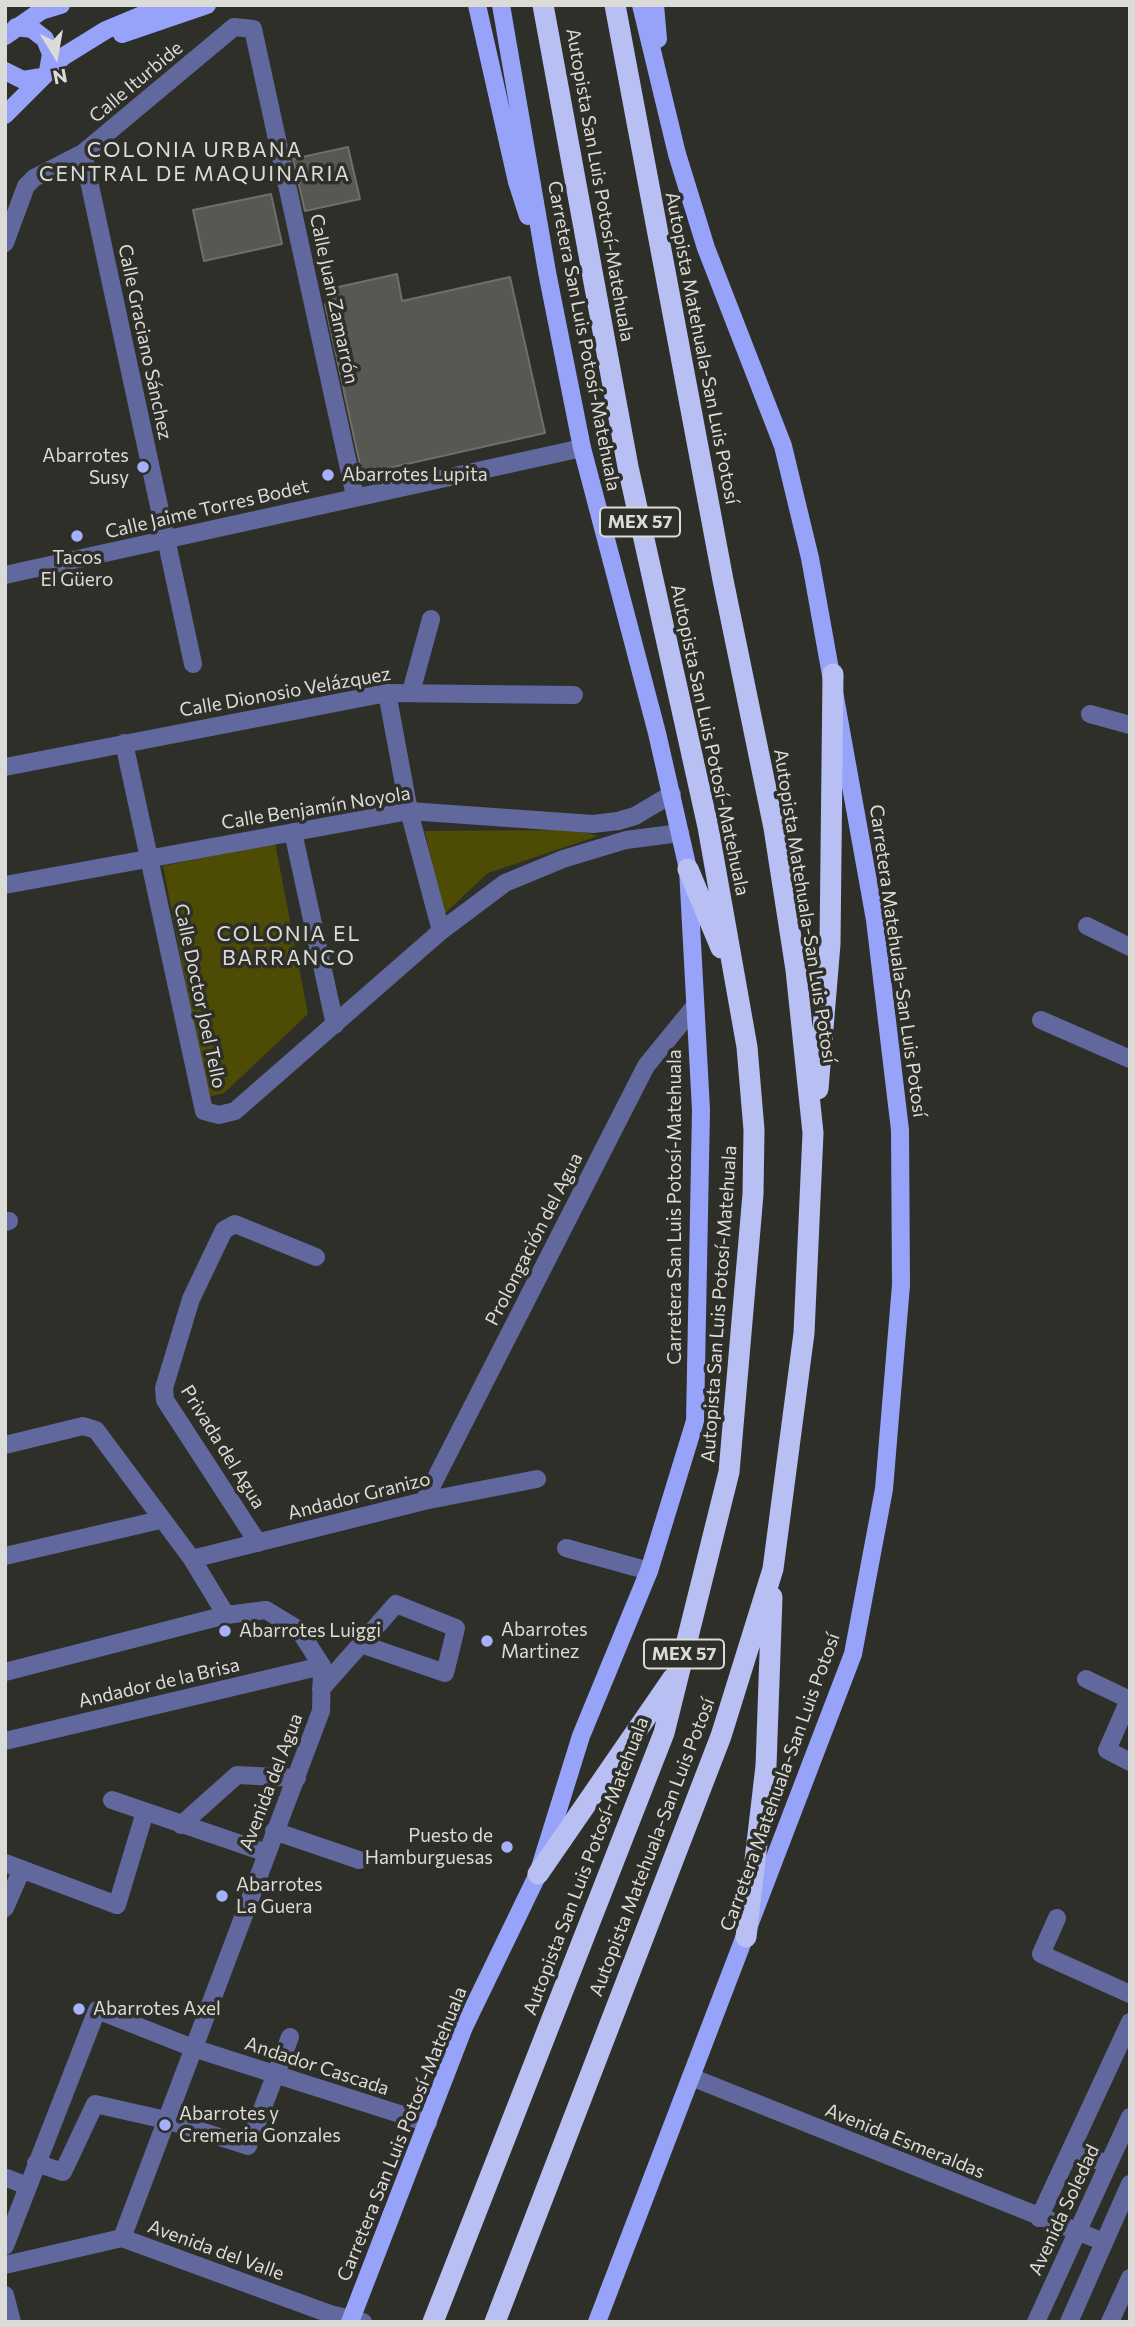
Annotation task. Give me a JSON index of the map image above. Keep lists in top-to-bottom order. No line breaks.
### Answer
{"streets":{"highway":["Autopista San Luis Potosí-Matehuala","Autopista Matehuala-San Luis Potosí","MEX 57"],"main road":["Carretera San Luis Potosí-Matehuala","Carretera Matehuala-San Luis Potosí"],"street":["Calle Iturbide","Calle Juan Zamarrón","Calle Graciano Sánchez","Calle Jaime Torres Bodet","Calle Dionosio Velázquez","Calle Benjamín Noyola","Calle Doctor Joel Tello","Prolongación del Agua","Privada del Agua","Andador Granizo","Andador de la Brisa","Avenida del Agua","Andador Cascada","Avenida Esmeraldas","Avenida Soledad","Avenida del Valle"]},"crossings":[["Calle Iturbide","Calle Juan Zamarrón"],["Calle Iturbide","Calle Graciano Sánchez"],["Calle Juan Zamarrón","Calle Jaime Torres Bodet"],["Carretera San Luis Potosí-Matehuala","Calle Jaime Torres Bodet"],["Carretera San Luis Potosí-Matehuala","Calle Benjamín Noyola"],["Carretera San Luis Potosí-Matehuala","Calle Doctor Joel Tello"],["Carretera San Luis Potosí-Matehuala","Prolongación del Agua"],["Carretera San Luis Potosí-Matehuala","Andador Cascada"],["Carretera San Luis Potosí-Matehuala","Avenida del Valle"],["Calle Graciano Sánchez","Calle Jaime Torres Bodet"],["Calle Dionosio Velázquez","Calle Doctor Joel Tello"],["Calle Benjamín Noyola","Calle Doctor Joel Tello"],["Carretera Matehuala-San Luis Potosí","Avenida Esmeraldas"],["Prolongación del Agua","Andador Granizo"],["Privada del Agua","Andador Granizo"],["Andador de la Brisa","Avenida del Agua"],["Avenida del Agua","Andador Cascada"],["Avenida del Agua","Avenida del Valle"],["Avenida Esmeraldas","Avenida Soledad"]],"districts":["COLONIA URBANA CENTRAL DE MAQUINARIA","COLONIA EL BARRANCO"],"places":["Abarrotes Susy","Abarrotes Lupita","Tacos El Güero","Abarrotes Luiggi","Abarrotes Martinez","Puesto de Hamburguesas","Abarrotes La Guera","Abarrotes Axel","Abarrotes y Cremeria Gonzales"],"north":"bottom"}
